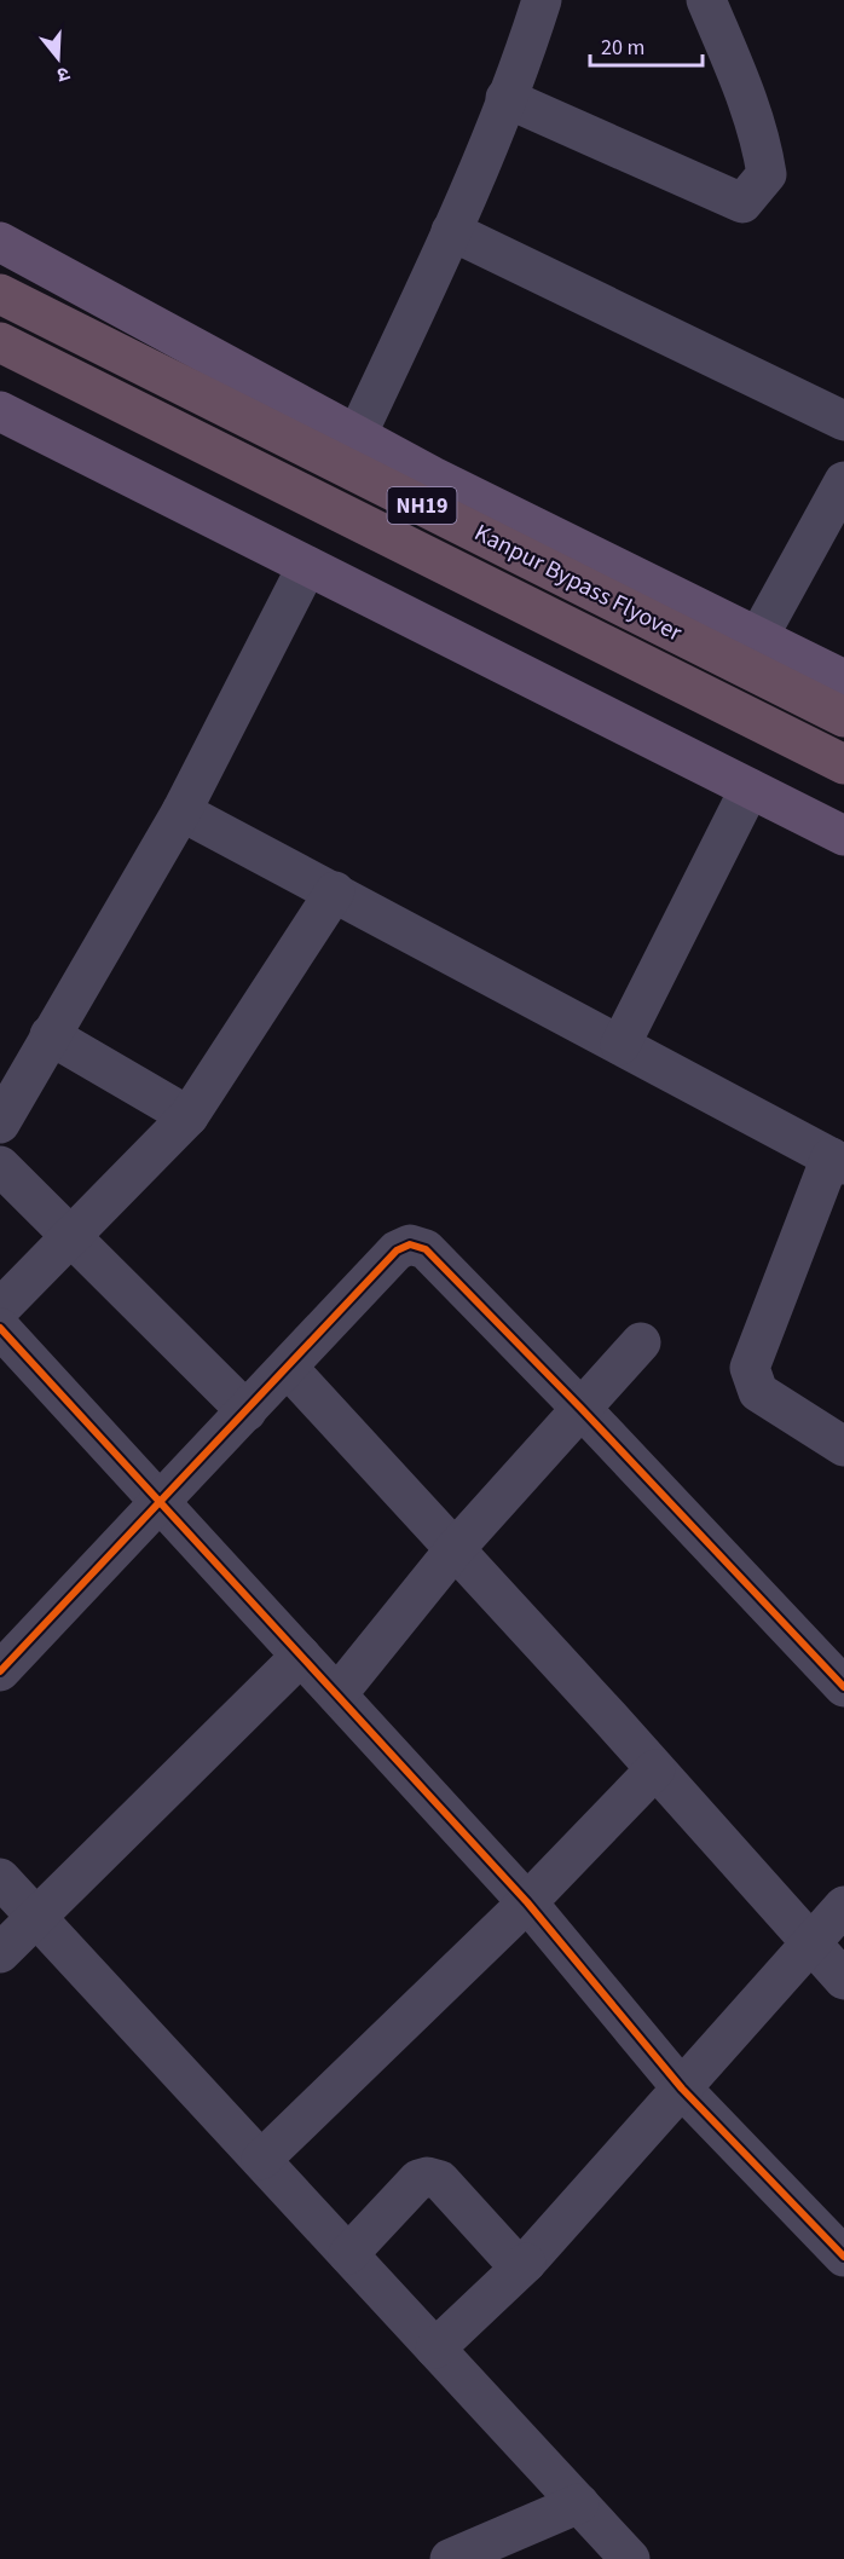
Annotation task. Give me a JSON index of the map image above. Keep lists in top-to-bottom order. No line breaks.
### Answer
{"streets":{"highway":["NH19","Kanpur Bypass Flyover"]},"scale_bar":"20 m","north":"bottom"}
